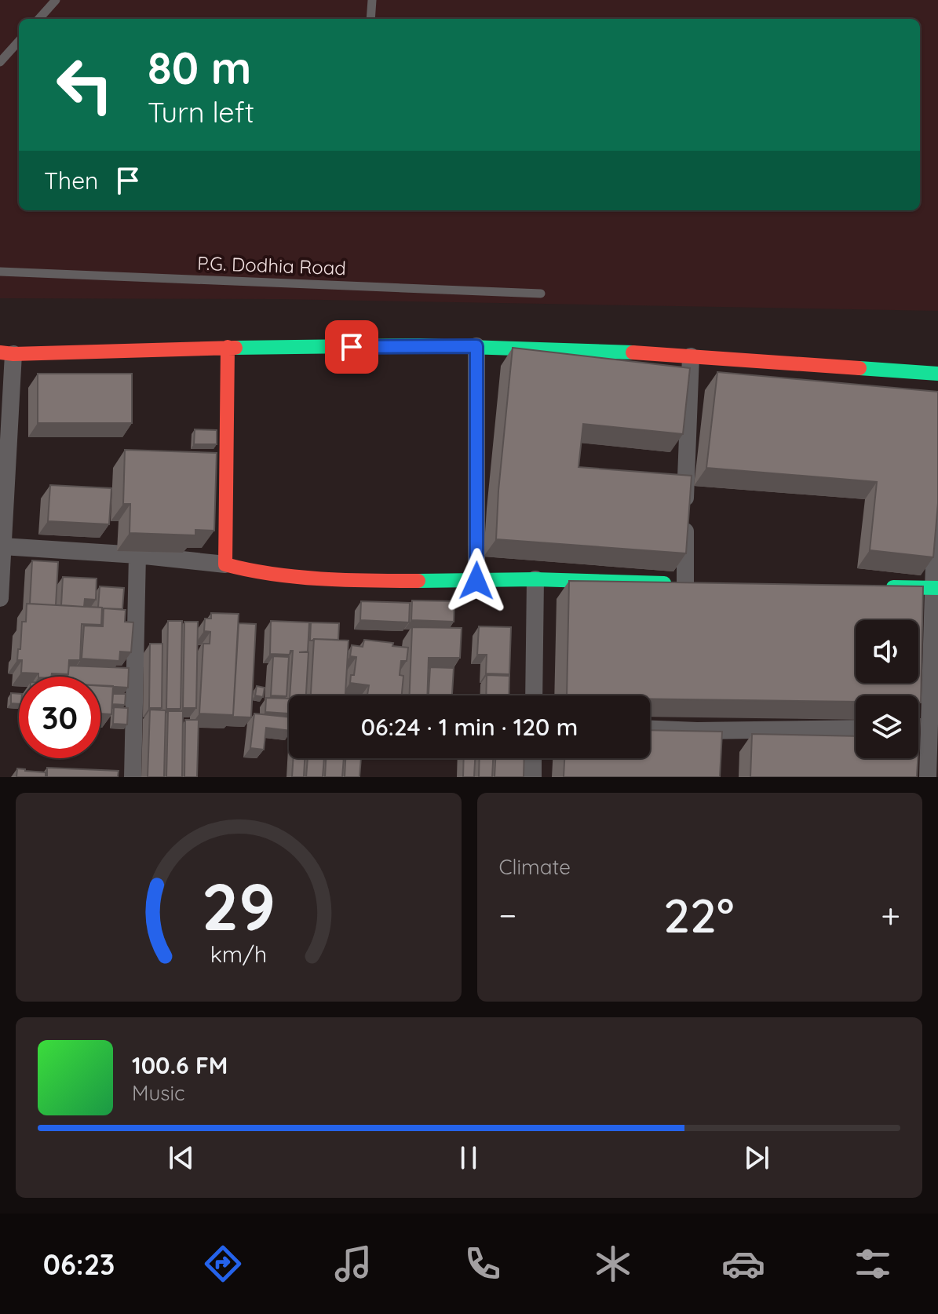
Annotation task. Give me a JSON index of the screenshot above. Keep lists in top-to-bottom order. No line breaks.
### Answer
{"streets":{"lane":["P.G. Dodhia Road"]},"page":{"turn":["80 m","Turn left"],"then":"Then","limit":"30","trip":"06:24 · 1 min · 120 m","tile":"Climate","heat":["−","22°","+"],"song":["100.6 FM","Music"],"tabs":"06:23","gauge":["29","km/h"]}}
